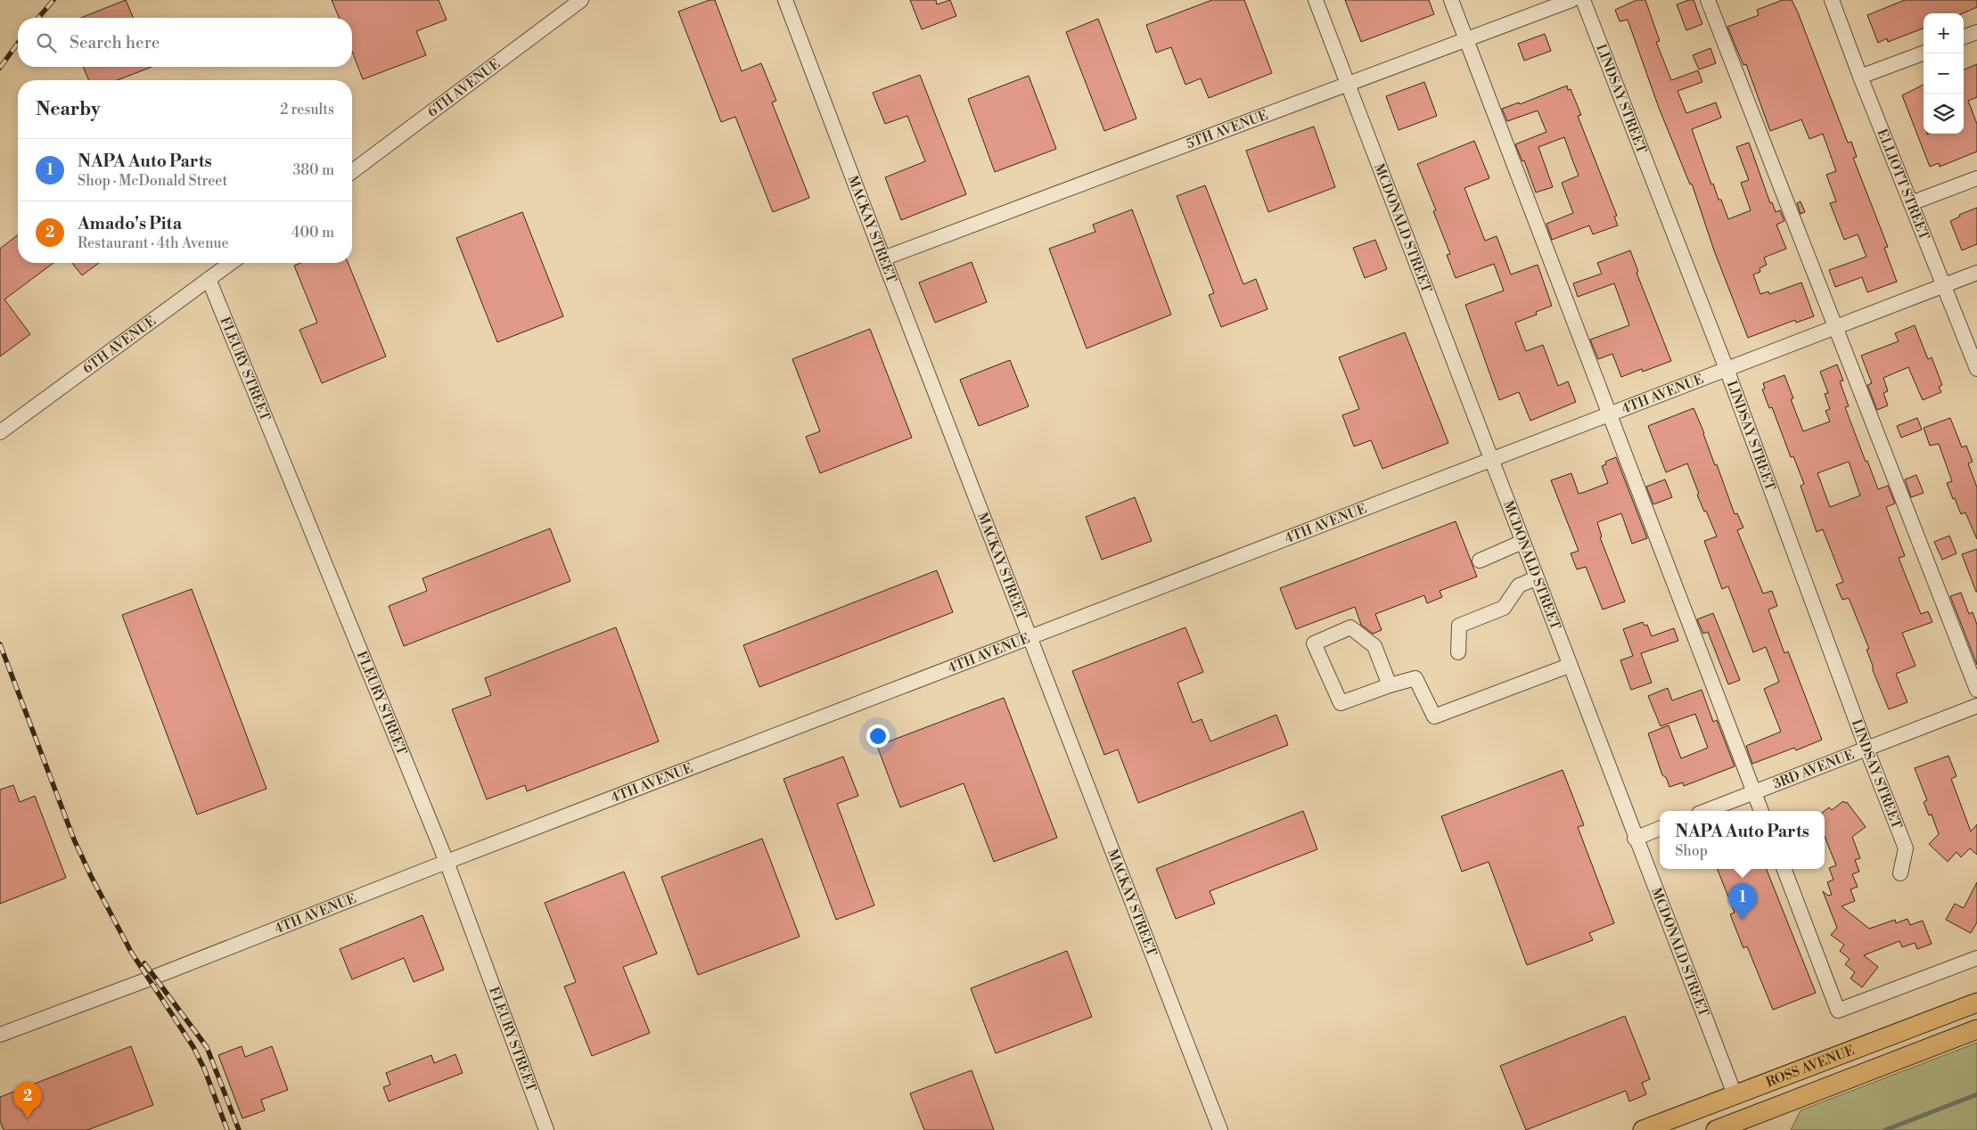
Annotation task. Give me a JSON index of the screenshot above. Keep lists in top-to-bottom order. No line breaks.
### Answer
{"streets":{"main road":["MCDONALD STREET","ROSS AVENUE"],"street":["6TH AVENUE","LINDSAY STREET","5TH AVENUE","ELLIOTT STREET","MACKAY STREET","FLEURY STREET","4TH AVENUE","3RD AVENUE"]},"crossings":[["6TH AVENUE","FLEURY STREET"],["LINDSAY STREET","4TH AVENUE"],["LINDSAY STREET","3RD AVENUE"],["5TH AVENUE","MACKAY STREET"],["5TH AVENUE","MCDONALD STREET"],["ELLIOTT STREET","4TH AVENUE"],["MACKAY STREET","4TH AVENUE"],["MCDONALD STREET","4TH AVENUE"],["MCDONALD STREET","ROSS AVENUE"],["FLEURY STREET","4TH AVENUE"]],"page":{"map_buttons":["+","−"],"search":"Search here","heading":["Nearby","2 results"],"list":[{"mark":"1","name":"NAPA Auto Parts","note":"Shop · McDonald Street","value":"380 m"},{"mark":"2","name":"Amado's Pita","note":"Restaurant · 4th Avenue","value":"400 m"}],"popup":["NAPA Auto Parts","Shop"],"pins":["1","2"]}}
